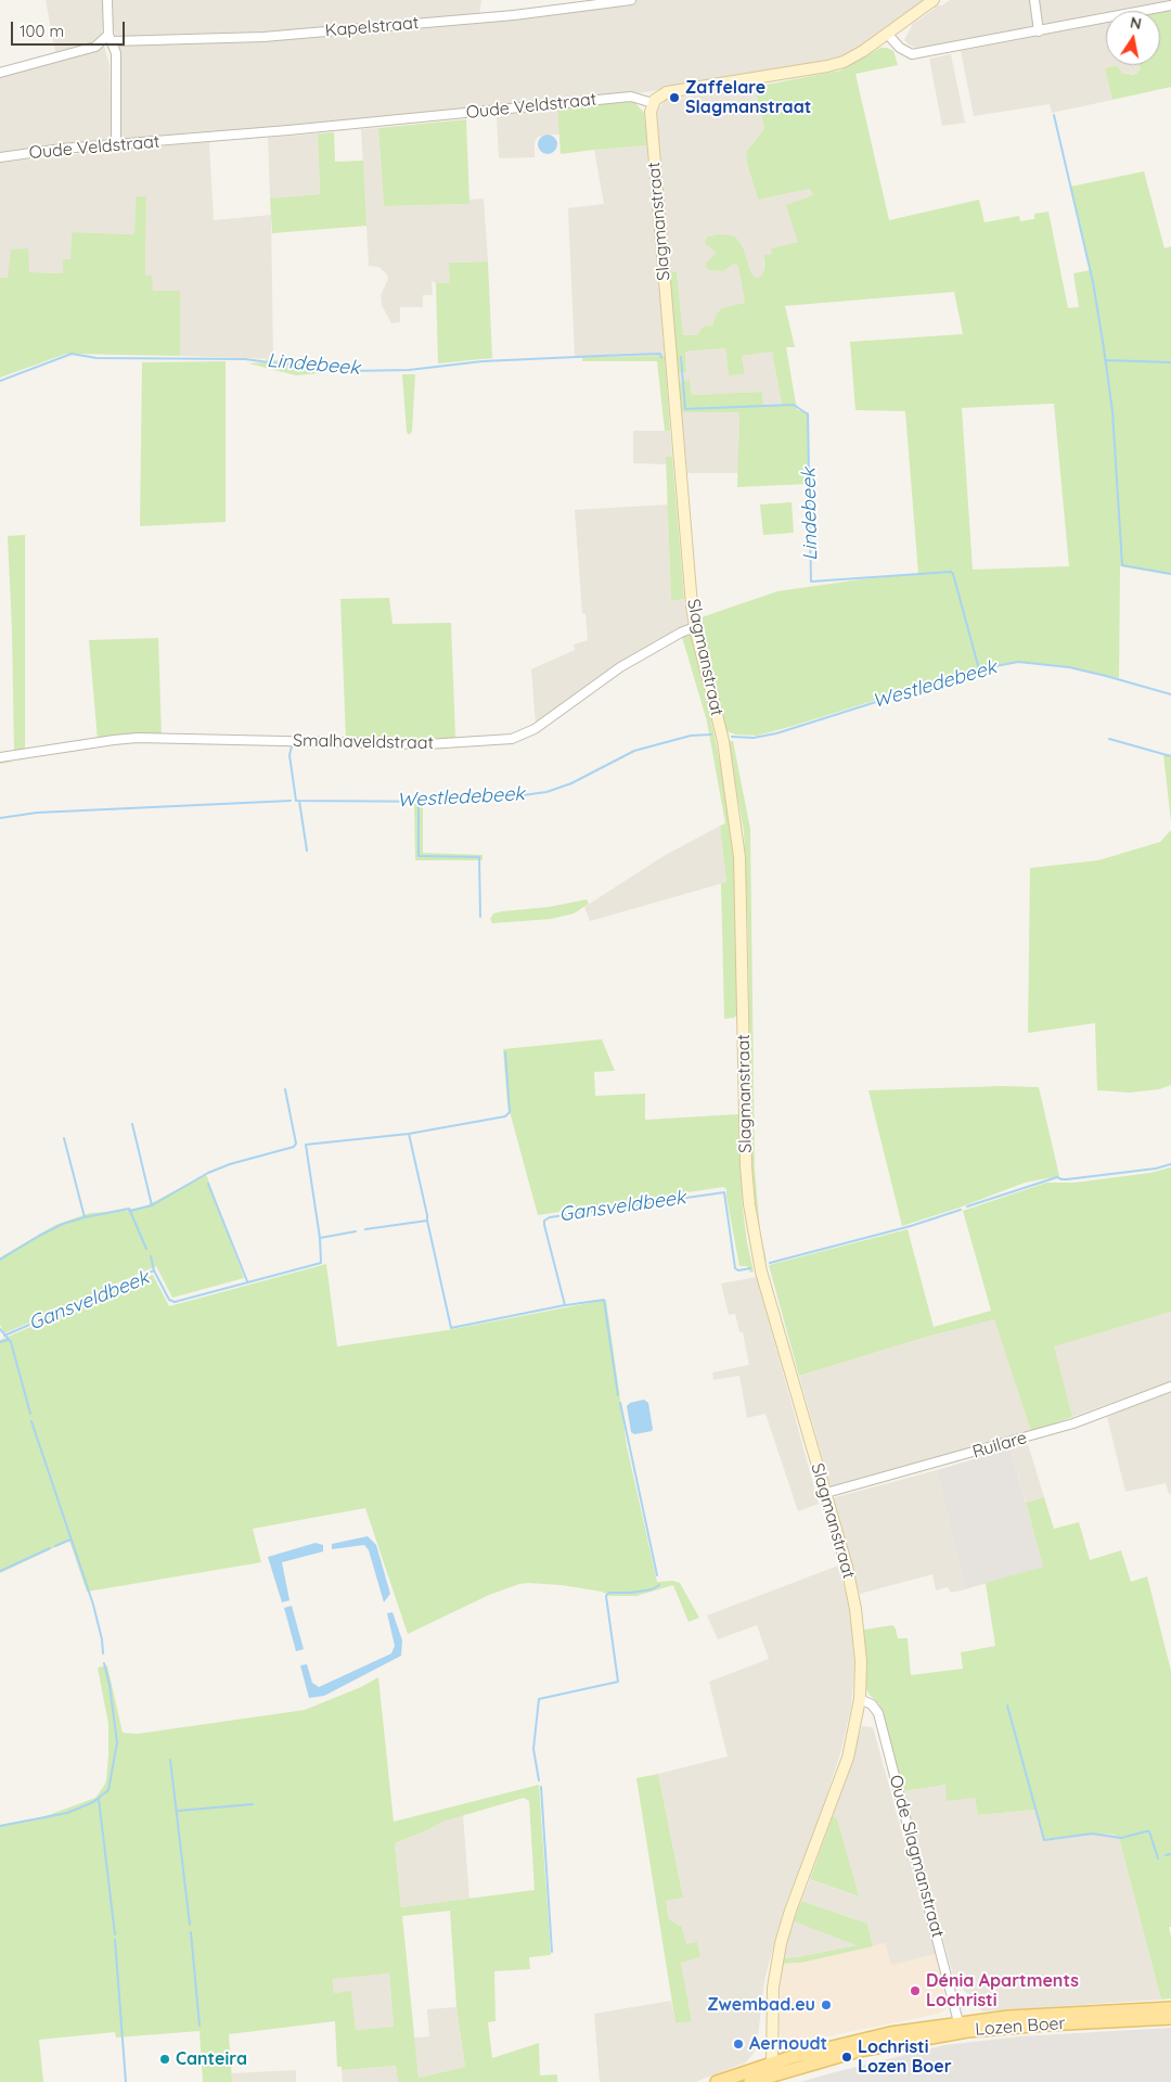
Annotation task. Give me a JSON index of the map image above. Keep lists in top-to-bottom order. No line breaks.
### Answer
{"streets":{"main road":["Slagmanstraat","Lozen Boer"],"street":["Kapelstraat","Oude Veldstraat","Smalhaveldstraat","Ruilare","Oude Slagmanstraat"]},"crossings":[["Oude Veldstraat","Slagmanstraat"],["Slagmanstraat","Smalhaveldstraat"],["Slagmanstraat","Ruilare"],["Slagmanstraat","Oude Slagmanstraat"],["Slagmanstraat","Lozen Boer"],["Oude Slagmanstraat","Lozen Boer"]],"water":["Lindebeek","Westledebeek","Gansveldbeek"],"places":["Zaffelare Slagmanstraat","Dénia Apartments Lochristi","Zwembad.eu","Aernoudt","Lochristi Lozen Boer","Canteira"],"scale_bar":"100 m","north":"top"}
